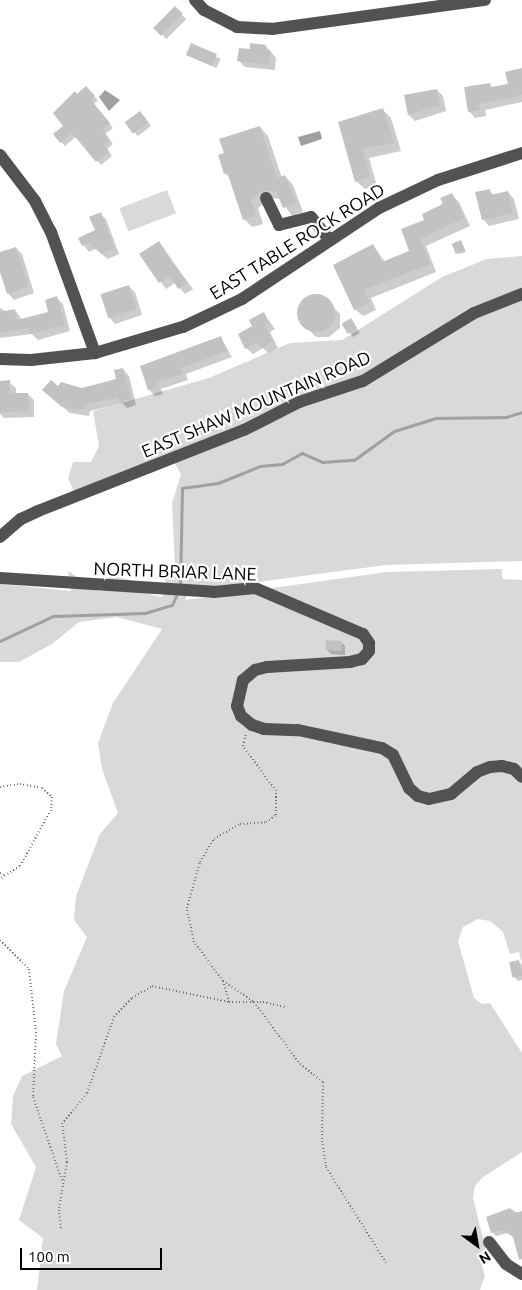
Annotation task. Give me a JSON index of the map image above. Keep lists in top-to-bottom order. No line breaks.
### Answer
{"streets":{"street":["EAST TABLE ROCK ROAD","EAST SHAW MOUNTAIN ROAD","NORTH BRIAR LANE"]},"scale_bar":"100 m","north":"bottom right"}
